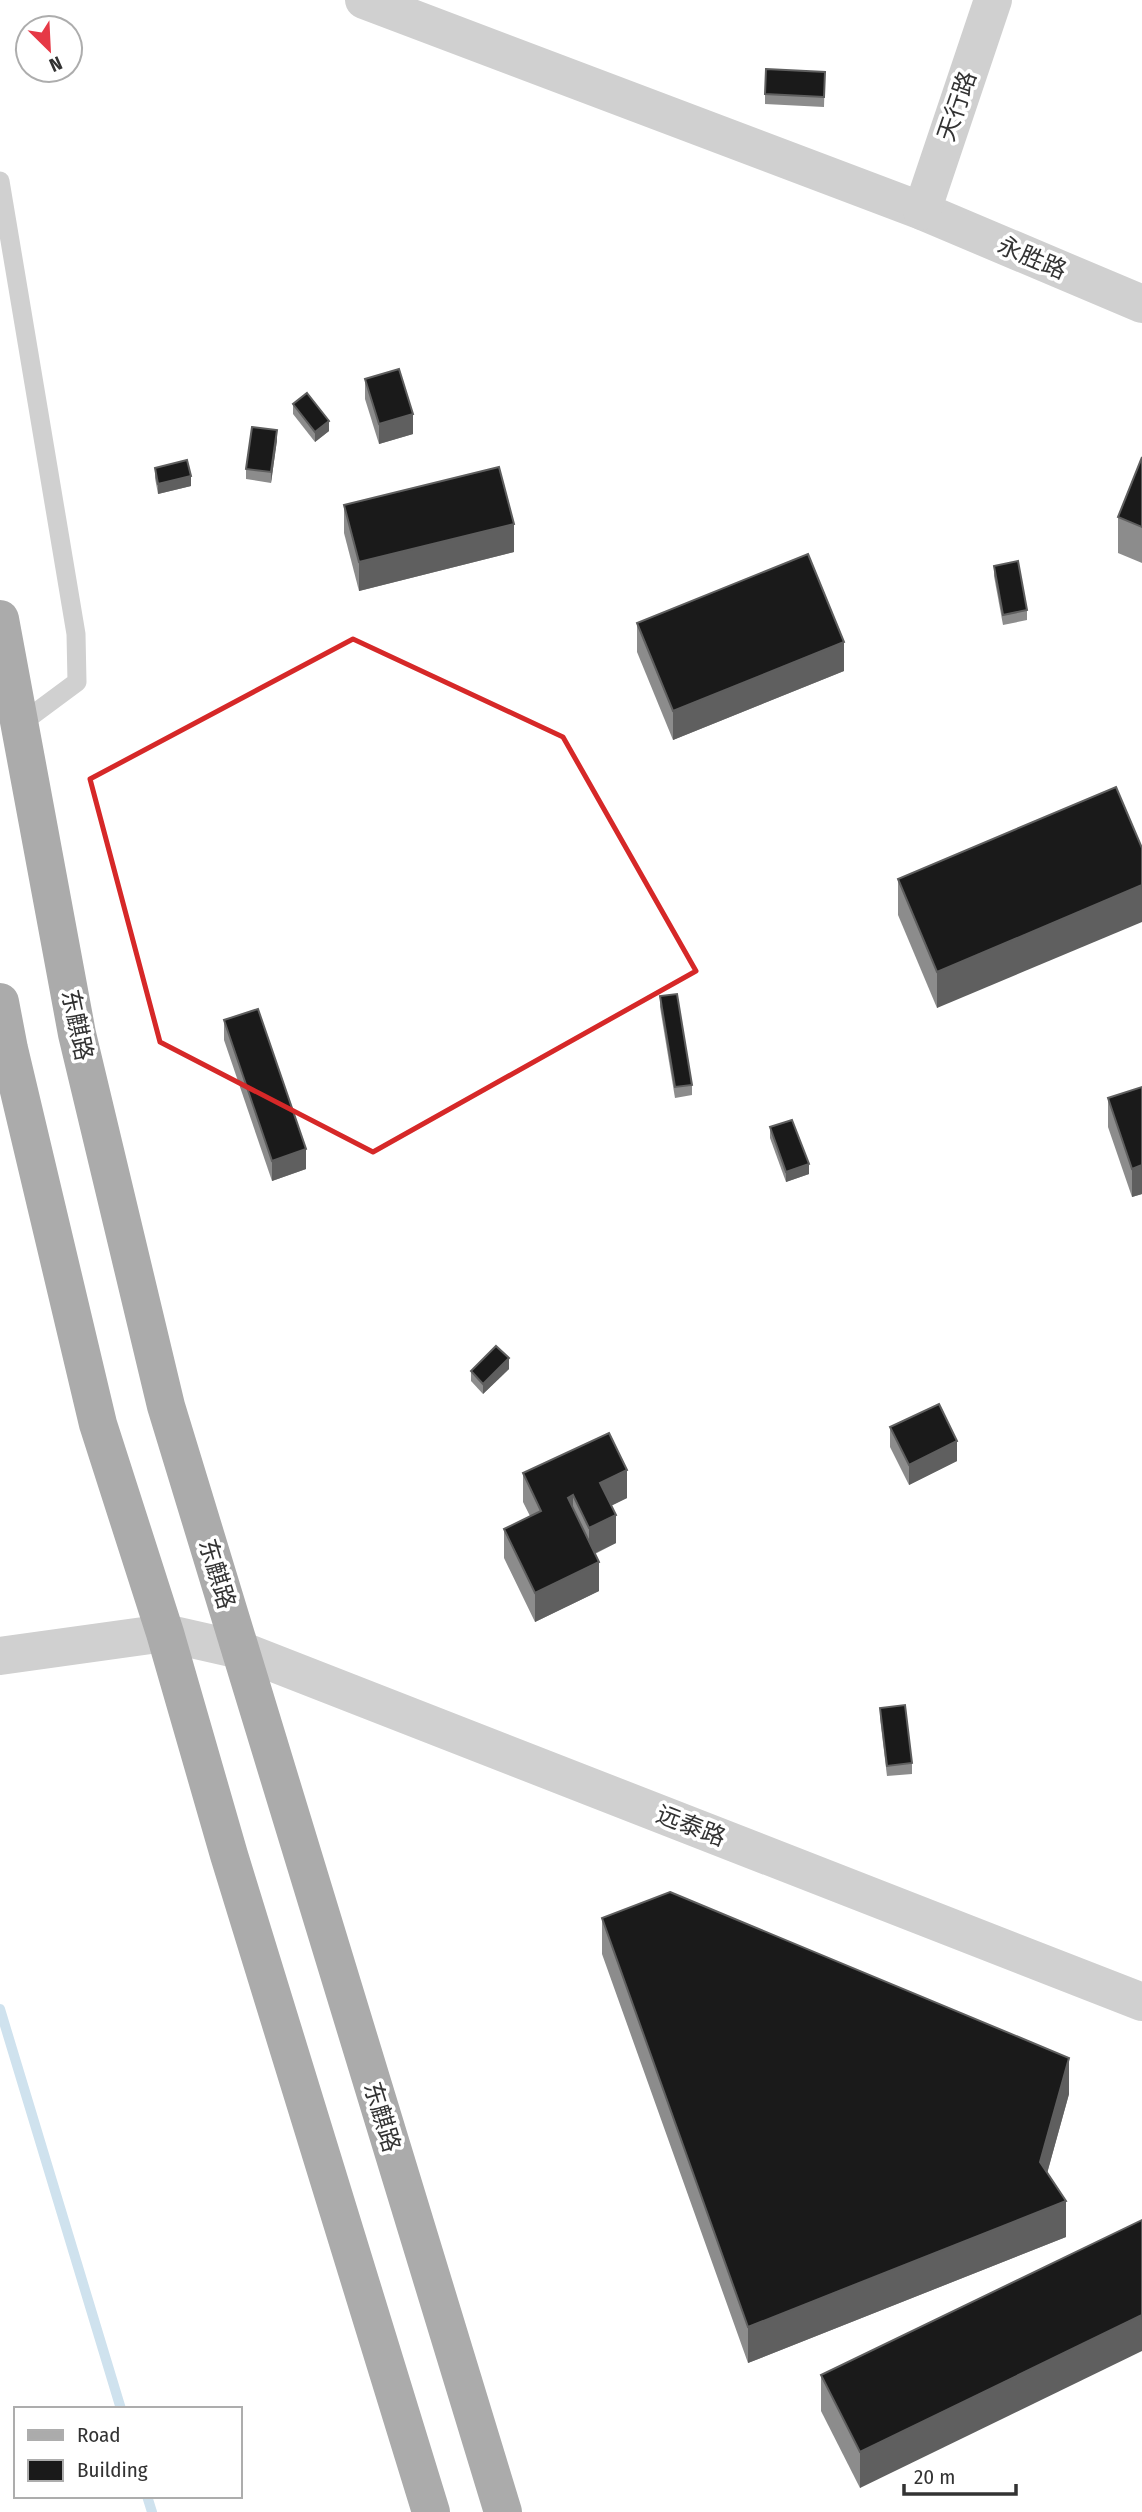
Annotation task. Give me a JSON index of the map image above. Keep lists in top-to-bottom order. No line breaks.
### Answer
{"streets":{"main road":["东麒路"],"street":["天行路","永胜路","远泰路"]},"crossings":[["天行路","永胜路"],["东麒路","远泰路"]],"legend":["Road","Building"],"scale_bar":"20 m","north":"bottom right"}
